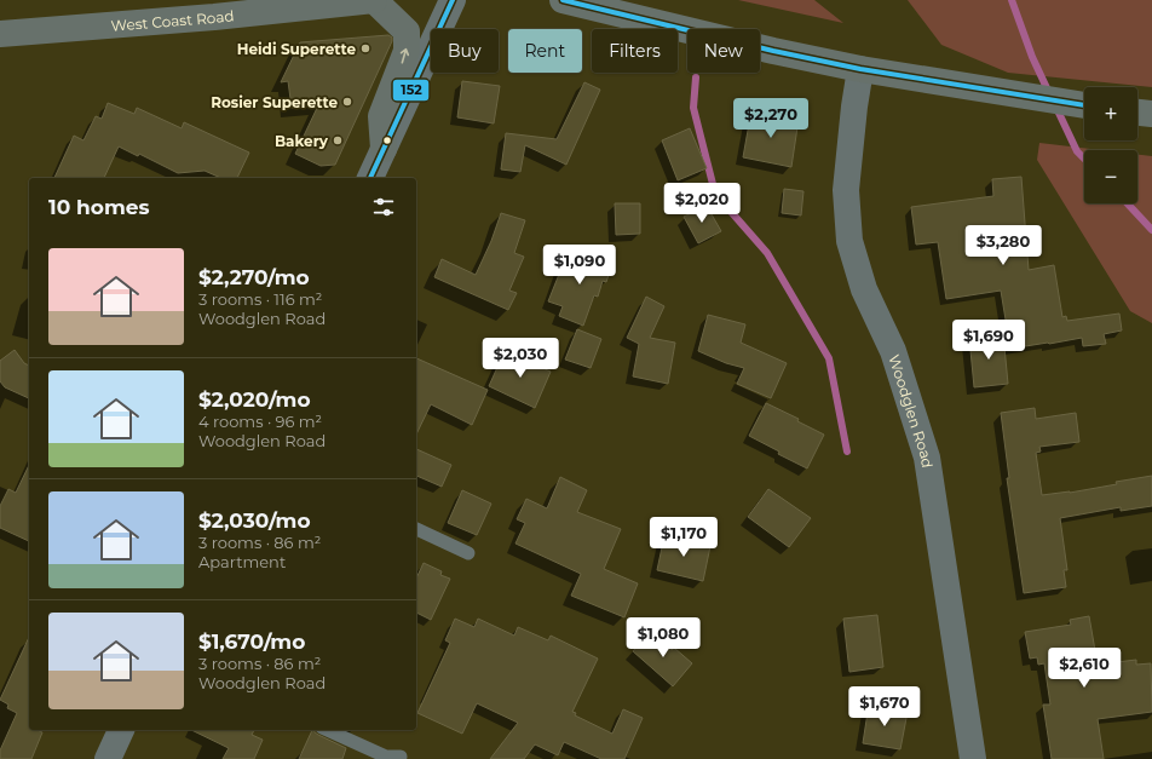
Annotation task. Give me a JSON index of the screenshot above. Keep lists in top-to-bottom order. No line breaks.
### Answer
{"streets":{"main road":["West Coast Road"],"street":["Woodglen Road"]},"places":["Heidi Superette","Rosier Superette","Bakery"],"lines":["transit line 152"],"page":{"chip":["Buy","Rent","Filters","New"],"map_buttons":["+","−"],"price":["$2,270","$2,020","$3,280","$1,090","$1,690","$2,030","$1,170","$1,080","$2,610","$1,670"],"heading":"10 homes","list":[{"name":"$2,270/mo","note":"3 rooms · 116 m² · Woodglen Road"},{"name":"$2,020/mo","note":"4 rooms · 96 m² · Woodglen Road"},{"name":"$2,030/mo","note":"3 rooms · 86 m² · Apartment"},{"name":"$1,670/mo","note":"3 rooms · 86 m² · Woodglen Road"}]}}
